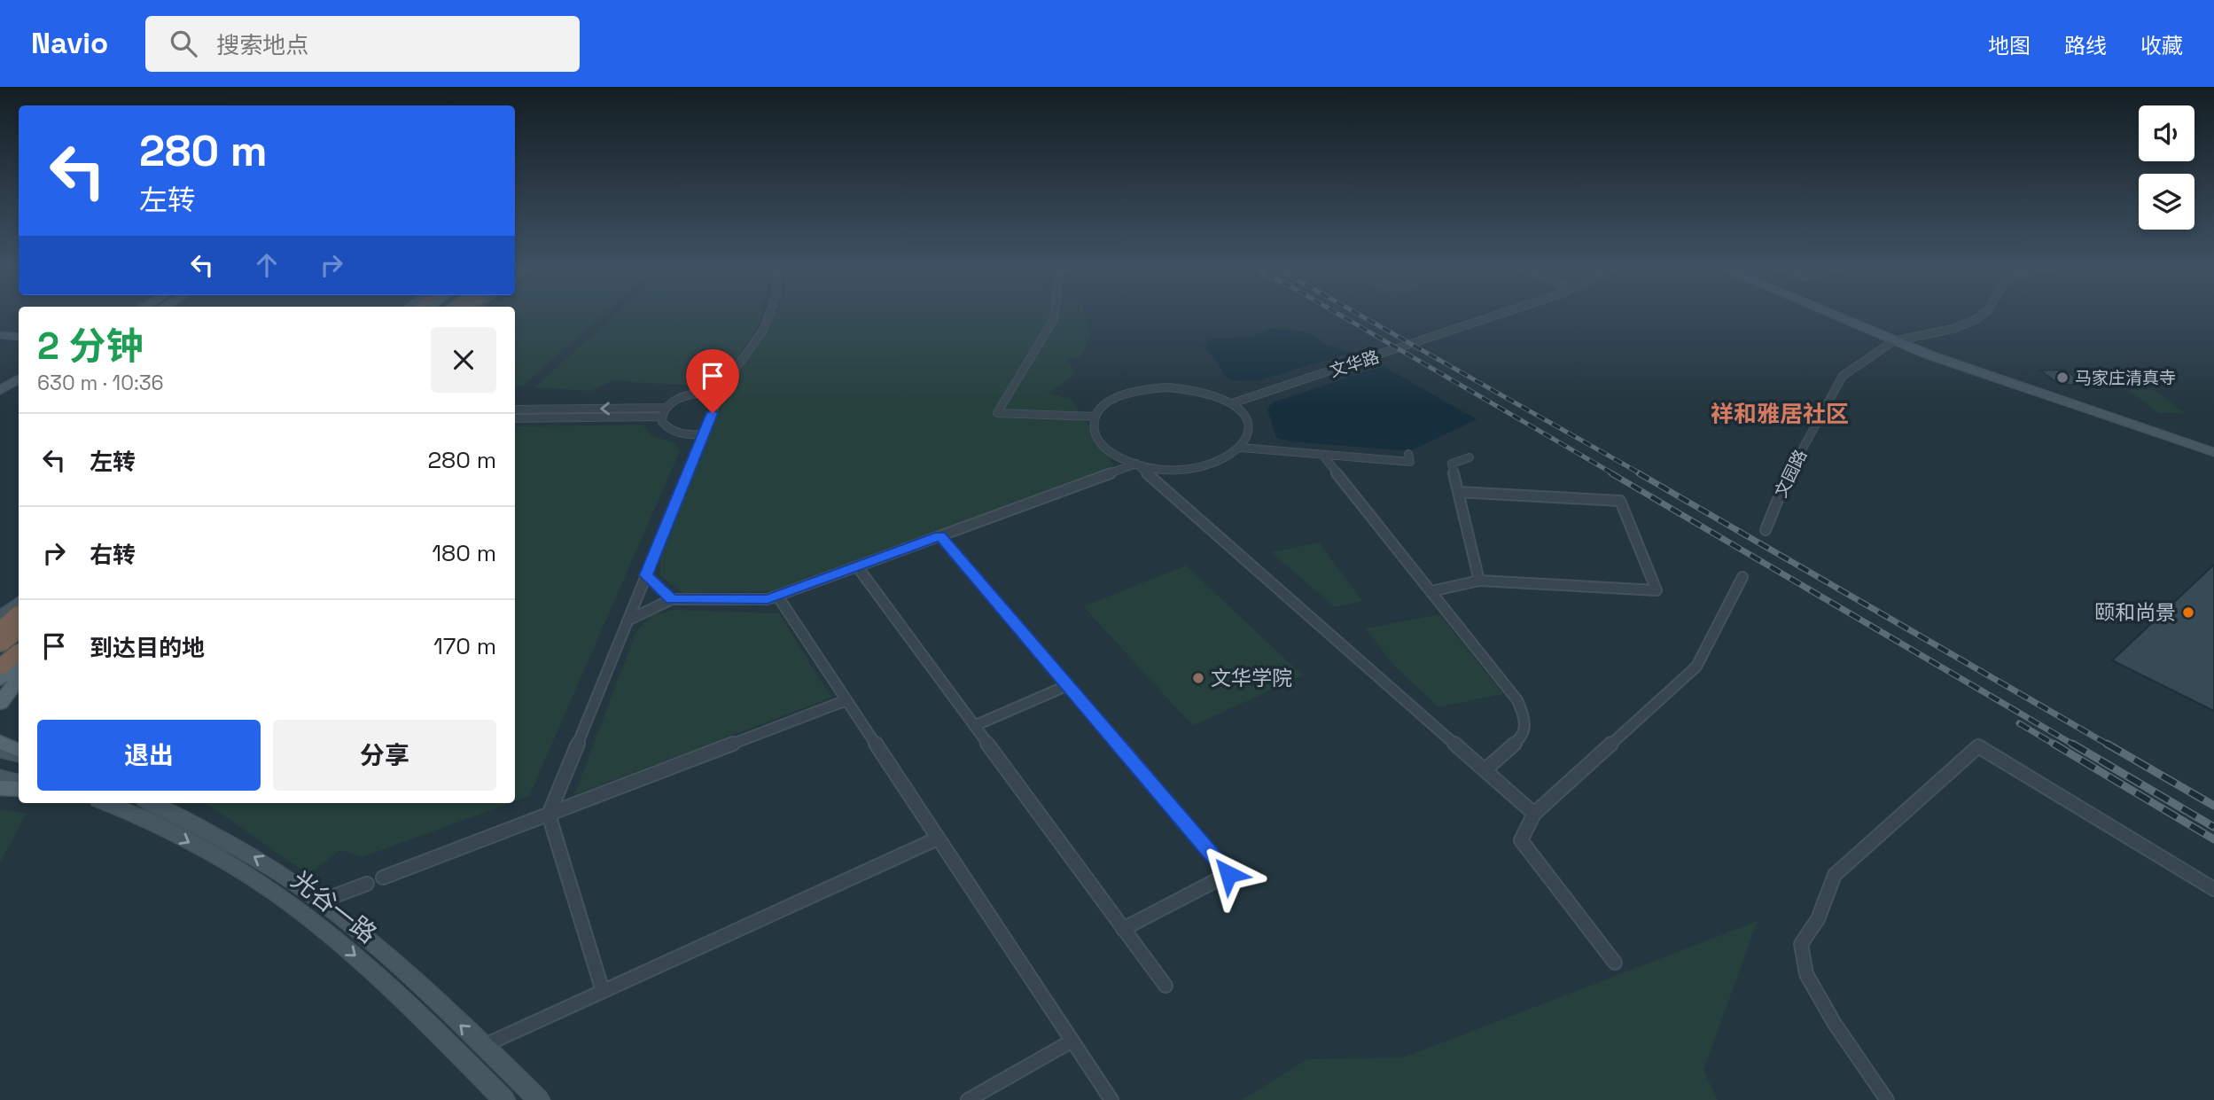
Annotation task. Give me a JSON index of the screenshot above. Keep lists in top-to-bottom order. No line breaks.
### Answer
{"streets":{"main road":["光谷一路"],"street":["文华路","文园路"]},"districts":["祥和雅居社区"],"places":["马家庄清真寺","颐和尚景","文华学院"],"page":{"header":"Navio","search":"搜索地点","nav":["地图","路线","收藏"],"turn":["280 m","左转"],"heading":["2 分钟","630 m · 10:36"],"list":[{"name":"左转","value":"280 m"},{"name":"右转","value":"180 m"},{"name":"到达目的地","value":"170 m"}],"buttons":["退出","分享"]}}
